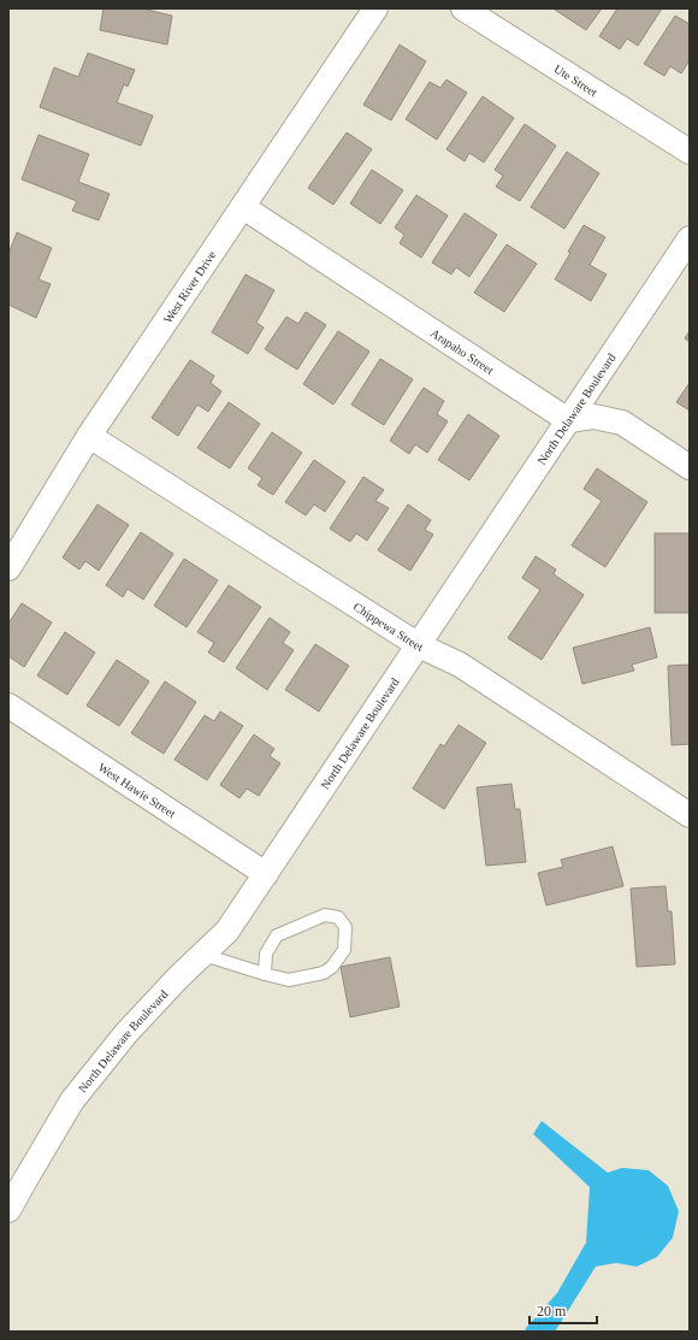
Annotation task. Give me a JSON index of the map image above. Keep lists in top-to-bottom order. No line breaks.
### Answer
{"streets":{"street":["Ute Street","West River Drive","Arapaho Street","North Delaware Boulevard","Chippewa Street","West Hawie Street"]},"crossings":[["West River Drive","Arapaho Street"],["West River Drive","Chippewa Street"],["Arapaho Street","North Delaware Boulevard"],["North Delaware Boulevard","Chippewa Street"],["North Delaware Boulevard","West Hawie Street"]],"scale_bar":"20 m"}
